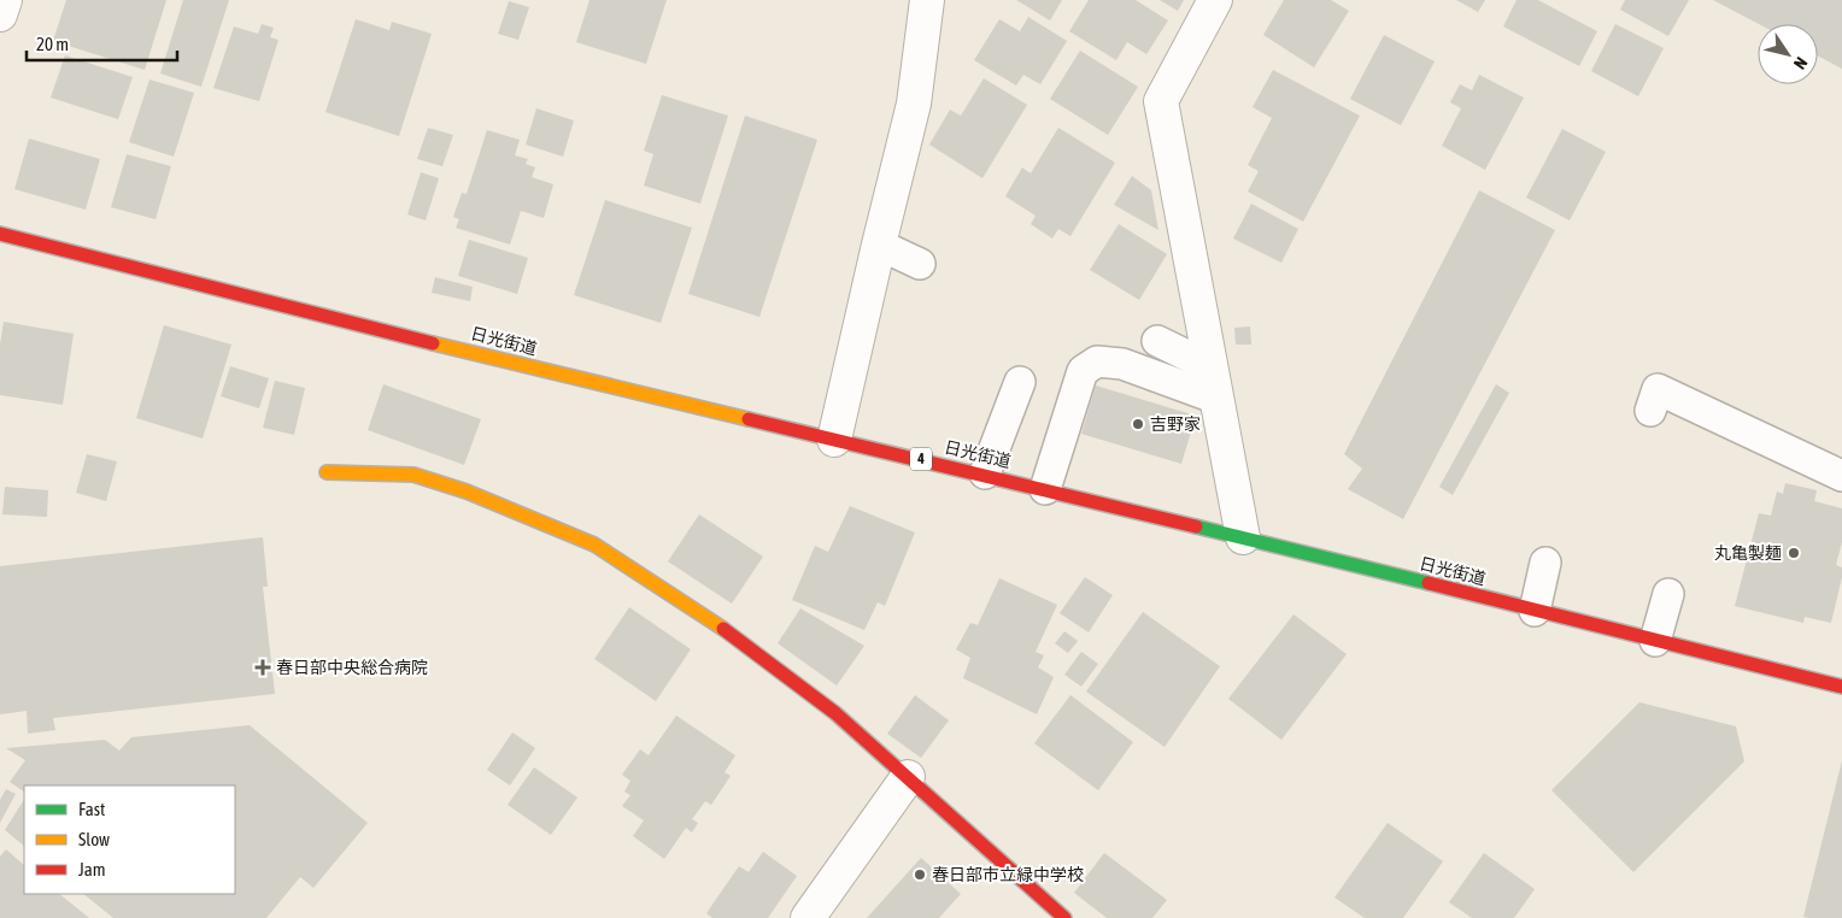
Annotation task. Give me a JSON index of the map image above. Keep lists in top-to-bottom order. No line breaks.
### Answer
{"streets":{"main road":["日光街道","4"]},"places":{"other":["吉野家","丸亀製麺","春日部市立緑中学校"],"health":["春日部中央総合病院"]},"legend":["Fast","Slow","Jam"],"scale_bar":"20 m","north":"bottom right"}
